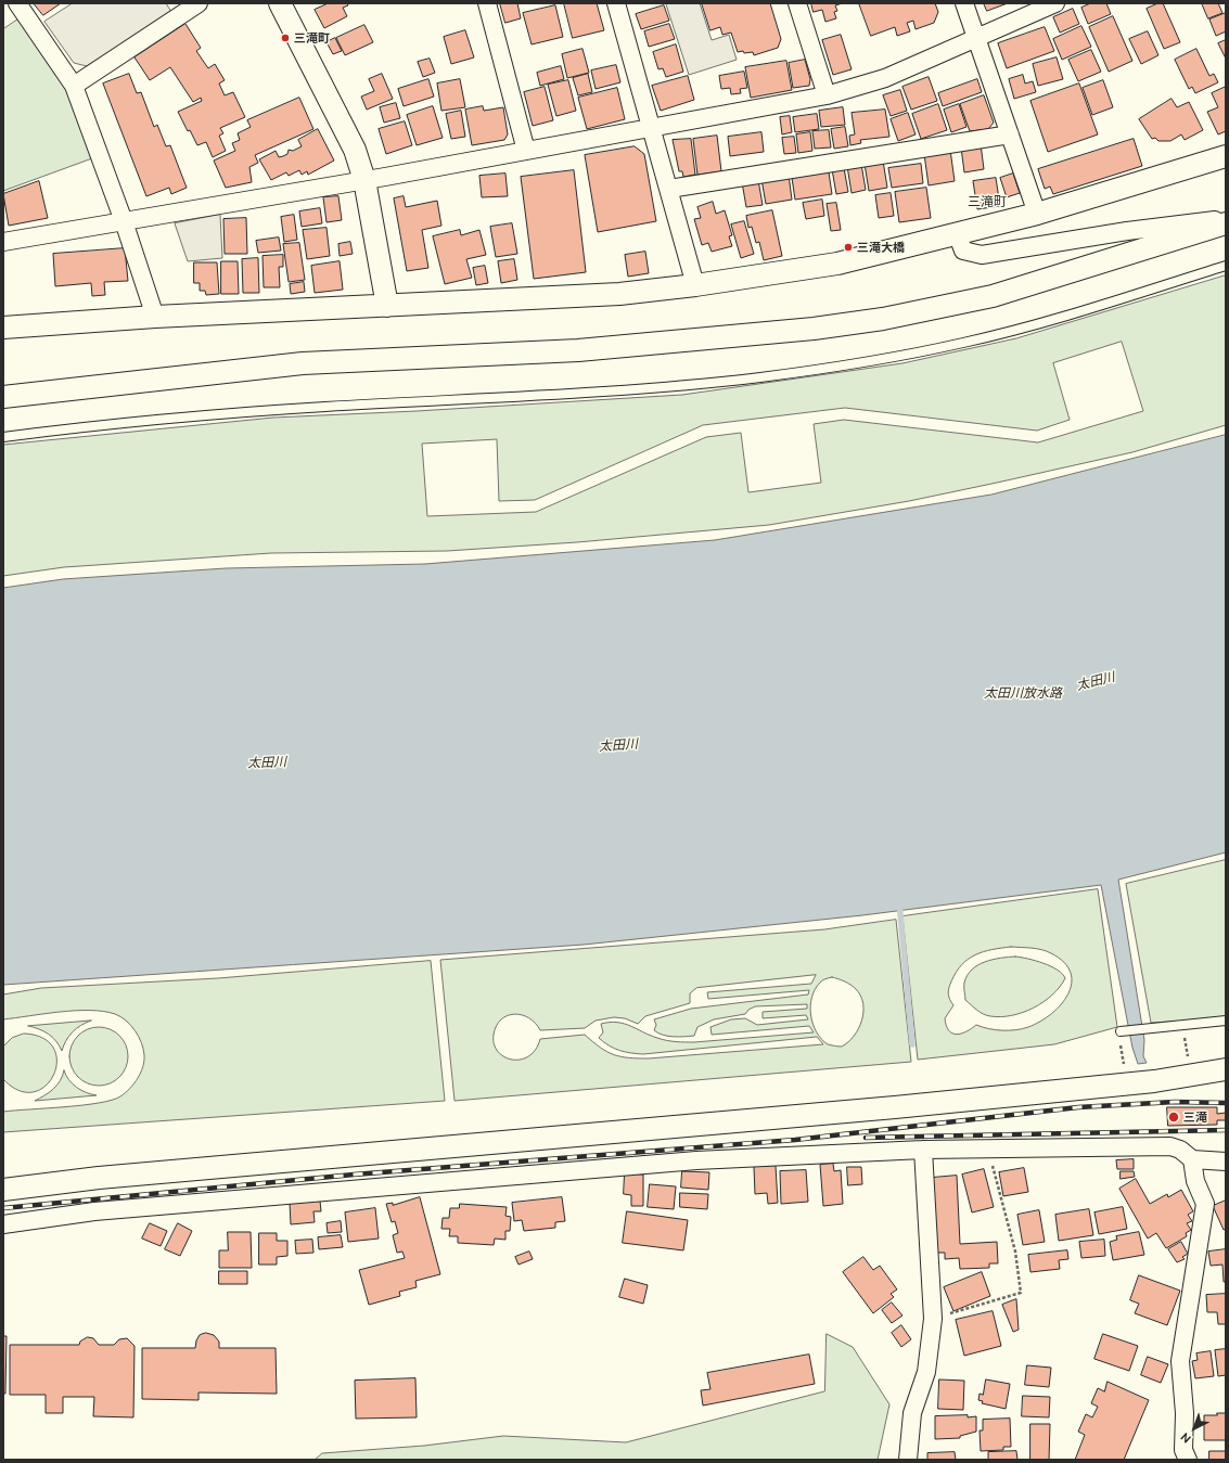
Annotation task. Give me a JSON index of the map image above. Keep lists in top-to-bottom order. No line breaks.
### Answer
{"districts":["三滝町"],"water":["太田川","太田川放水路"],"places":["三滝町","三滝大橋","三滝"],"north":"bottom left"}
